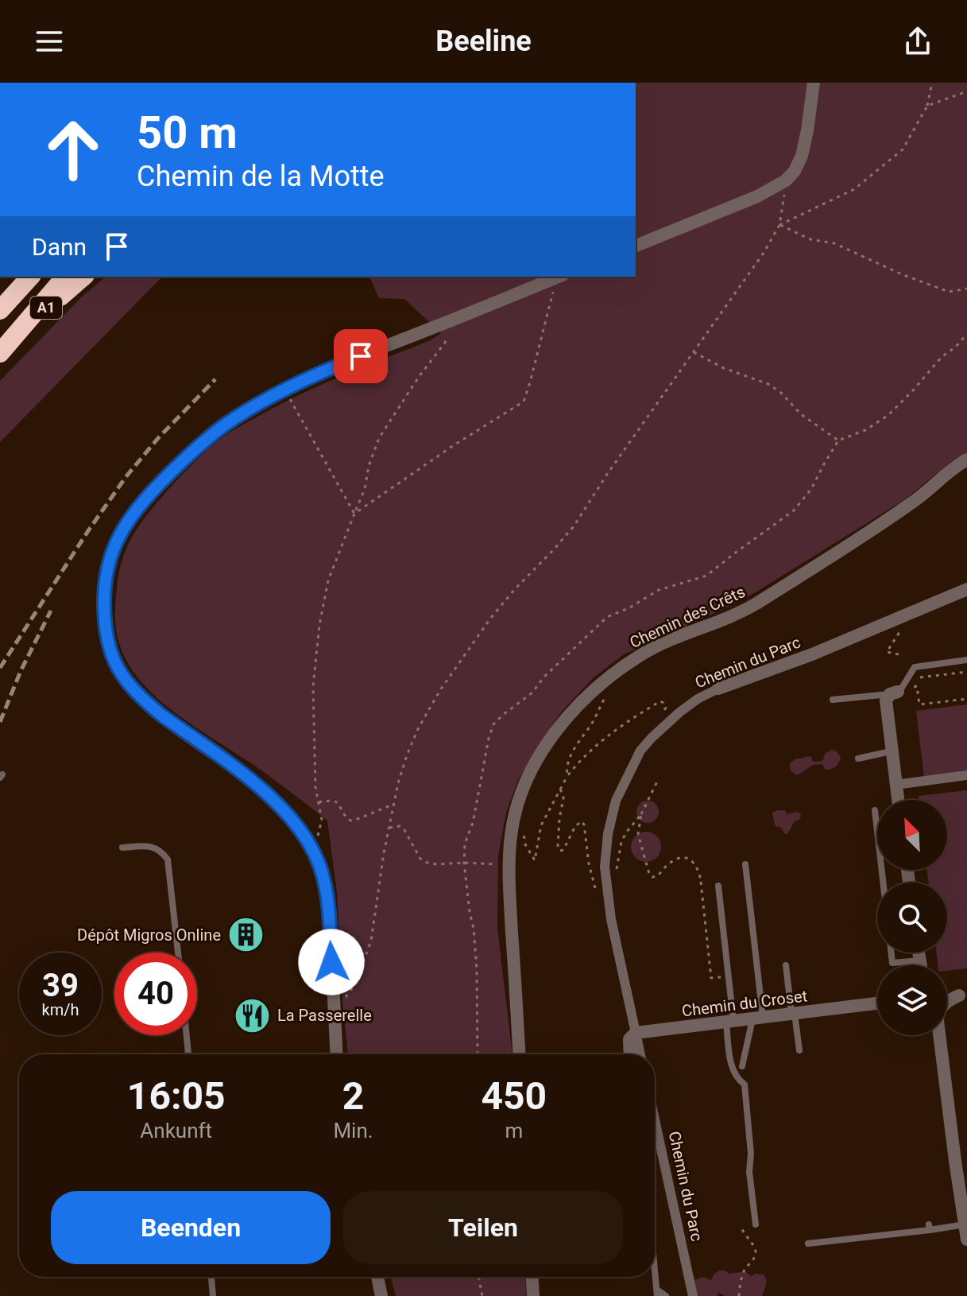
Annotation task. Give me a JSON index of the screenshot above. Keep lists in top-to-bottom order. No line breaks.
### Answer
{"streets":{"highway":["A1"],"street":["Chemin des Crêts","Chemin du Parc","Chemin du Croset"]},"crossings":[["Chemin du Parc","Chemin du Croset"]],"places":{"building":["Dépôt Migros Online"],"restaurant":["La Passerelle"]},"north":"top left","page":{"header":"Beeline","turn":["50 m","Chemin de la Motte"],"then":"Dann","speed":"39 km/h","limit":"40","eta":["16:05","Ankunft","2","Min.","450","m"],"buttons":["Beenden","Teilen"]}}
